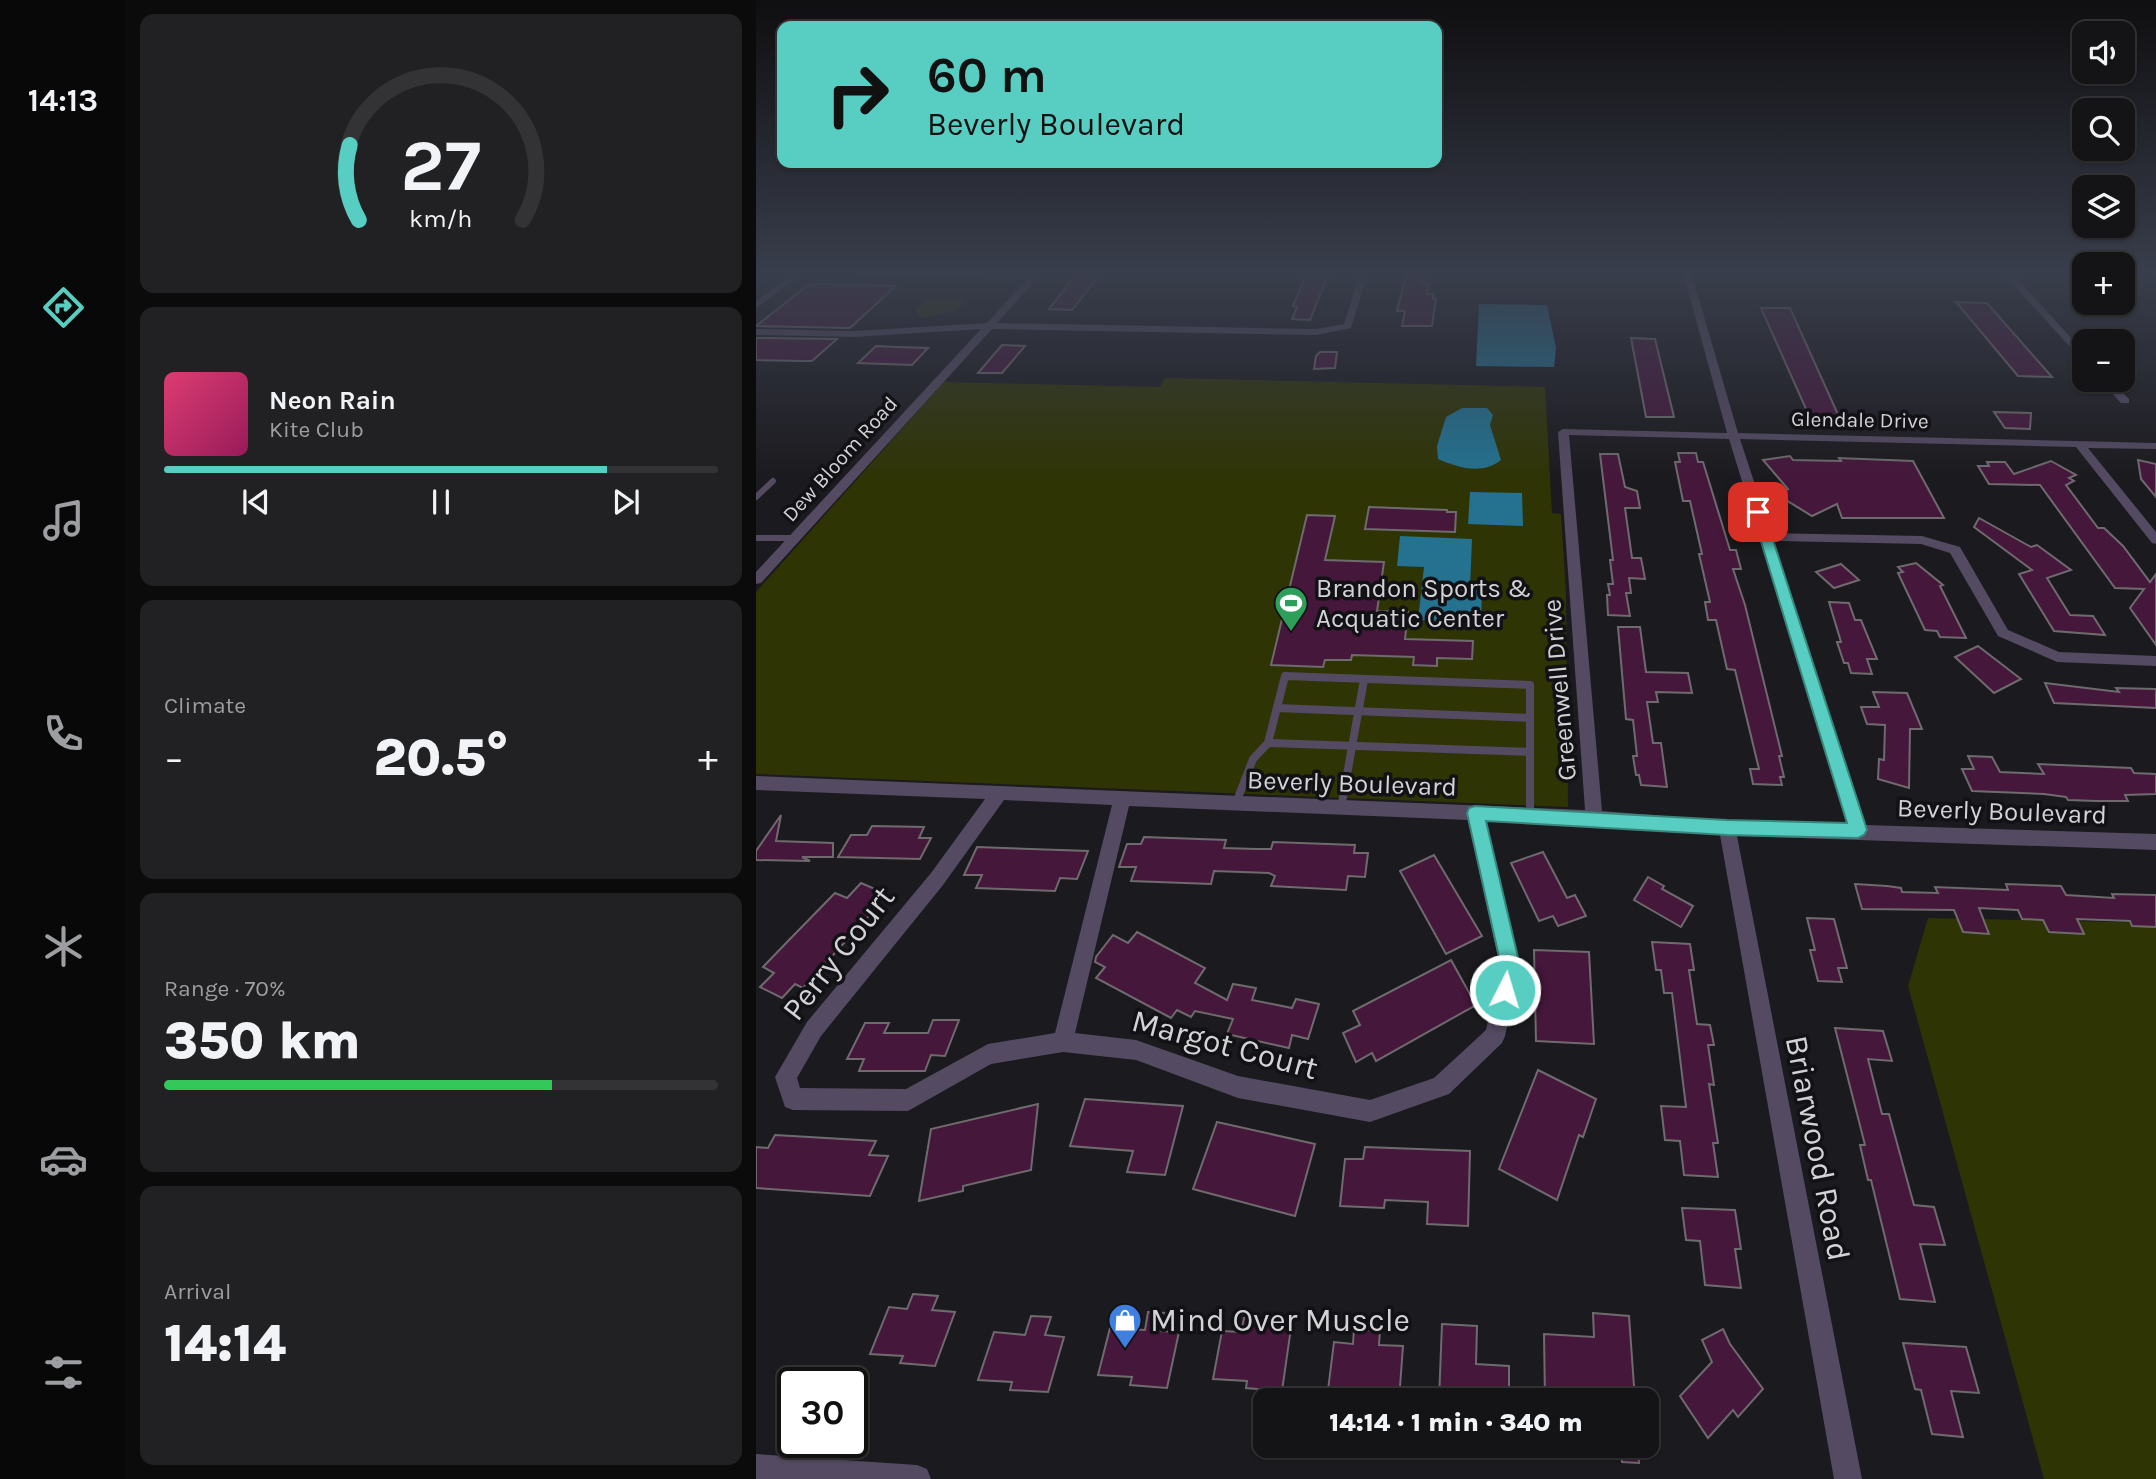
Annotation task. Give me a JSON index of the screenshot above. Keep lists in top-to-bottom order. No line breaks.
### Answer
{"streets":{"street":["Glendale Drive","Dew Bloom Road","Greenwell Drive","Beverly Boulevard","Perry Court","Margot Court","Briarwood Road"]},"crossings":[["Glendale Drive","Greenwell Drive"],["Greenwell Drive","Beverly Boulevard"],["Beverly Boulevard","Perry Court"],["Beverly Boulevard","Margot Court"],["Beverly Boulevard","Briarwood Road"],["Perry Court","Margot Court"]],"places":{"sports":["Brandon Sports & Acquatic Center"],"shop":["Mind Over Muscle"]},"page":{"tabs":"14:13","map_buttons":["+","−"],"turn":["60 m","Beverly Boulevard"],"song":["Neon Rain","Kite Club"],"tile":["Climate",["Range · 70%","350 km"],["Arrival","14:14"]],"heat":["−","20.5°","+"],"limit":"30","trip":"14:14 · 1 min · 340 m","gauge":["27","km/h"]}}
